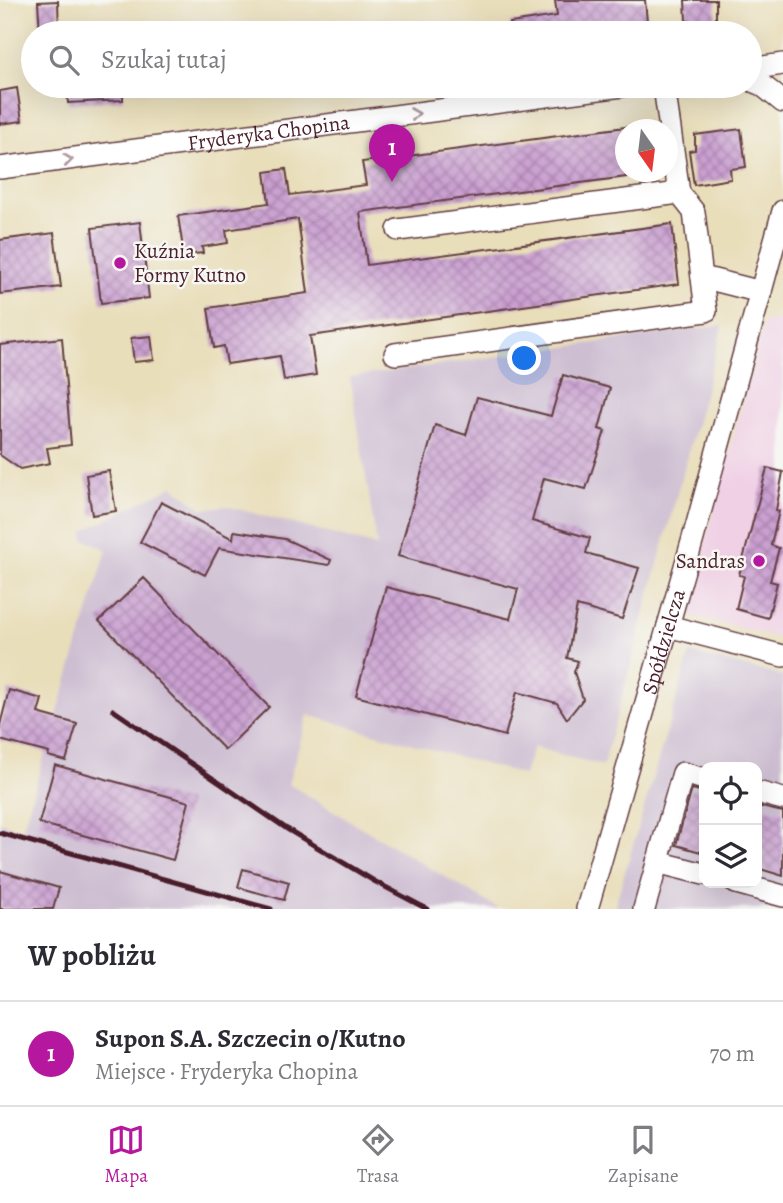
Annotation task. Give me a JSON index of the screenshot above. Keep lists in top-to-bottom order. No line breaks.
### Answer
{"streets":{"street":["Fryderyka Chopina","Spółdzielcza"]},"one_way":["Fryderyka Chopina"],"places":["Kuźnia Formy Kutno","Sandras"],"north":"bottom","page":{"search":"Szukaj tutaj","pins":"1","heading":"W pobliżu","list":[{"mark":"1","name":"Supon S.A. Szczecin o/Kutno","note":"Miejsce · Fryderyka Chopina","value":"70 m"}],"nav":["Mapa","Trasa","Zapisane"]}}
